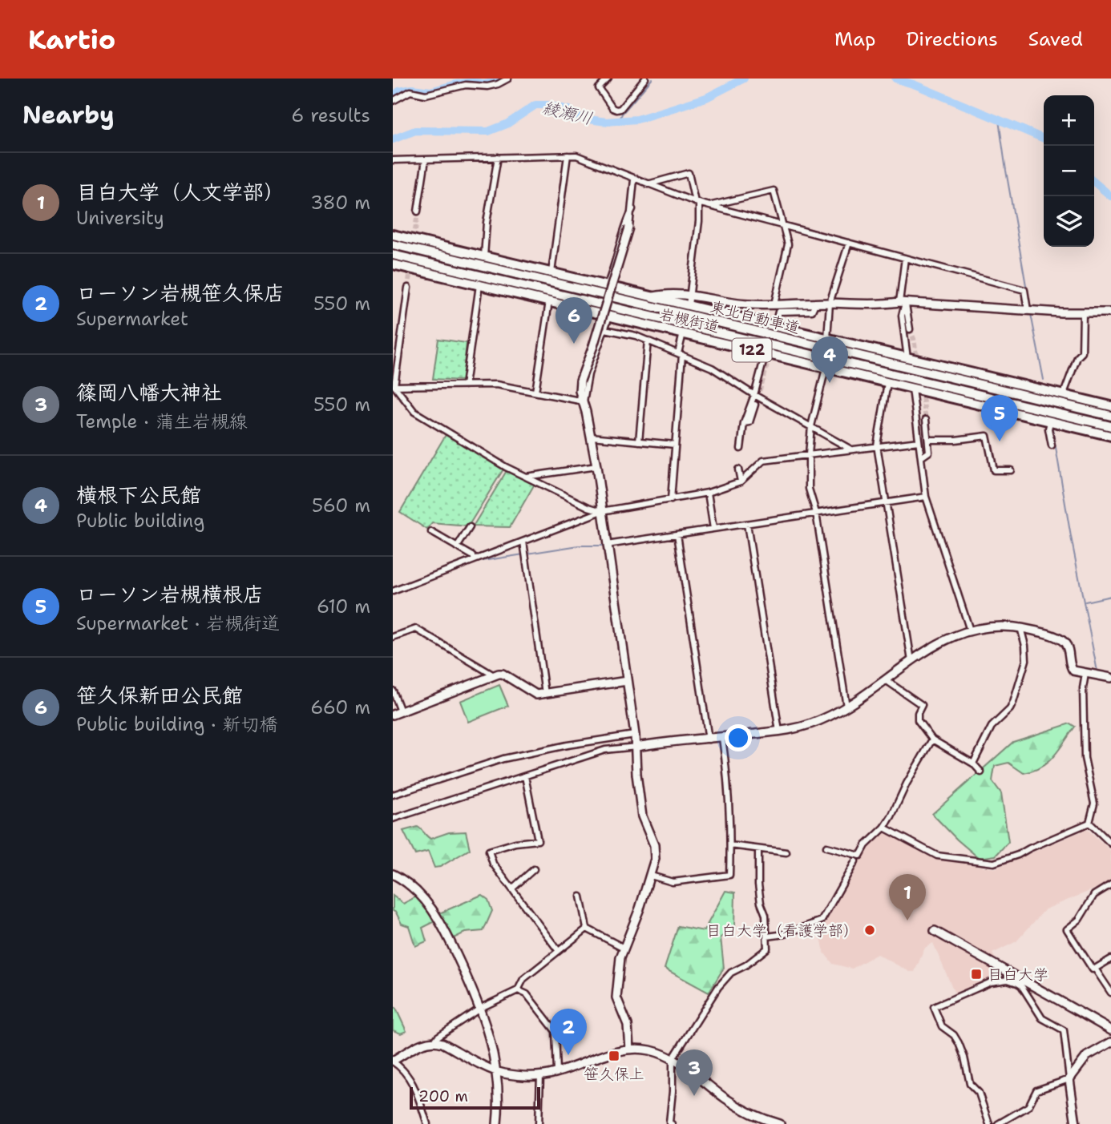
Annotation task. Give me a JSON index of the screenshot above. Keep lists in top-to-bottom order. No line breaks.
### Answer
{"streets":{"highway":["東北自動車道","岩槻街道","122"]},"water":["綾瀬川"],"places":{"other":["目白大学（看護学部）"],"transit":["目白大学","笹久保上"]},"scale_bar":"200 m","page":{"header":"Kartio","nav":["Map","Directions","Saved"],"heading":["Nearby","6 results"],"map_buttons":["+","−"],"list":[{"mark":"1","name":"目白大学（人文学部）","note":"University","value":"380 m"},{"mark":"2","name":"ローソン岩槻笹久保店","note":"Supermarket","value":"550 m"},{"mark":"3","name":"篠岡八幡大神社","note":"Temple · 蒲生岩槻線","value":"550 m"},{"mark":"4","name":"横根下公民館","note":"Public building","value":"560 m"},{"mark":"5","name":"ローソン岩槻横根店","note":"Supermarket · 岩槻街道","value":"610 m"},{"mark":"6","name":"笹久保新田公民館","note":"Public building · 新切橋","value":"660 m"}],"pins":["6","4","5","1","2","3"],"scale":"200 m"}}
